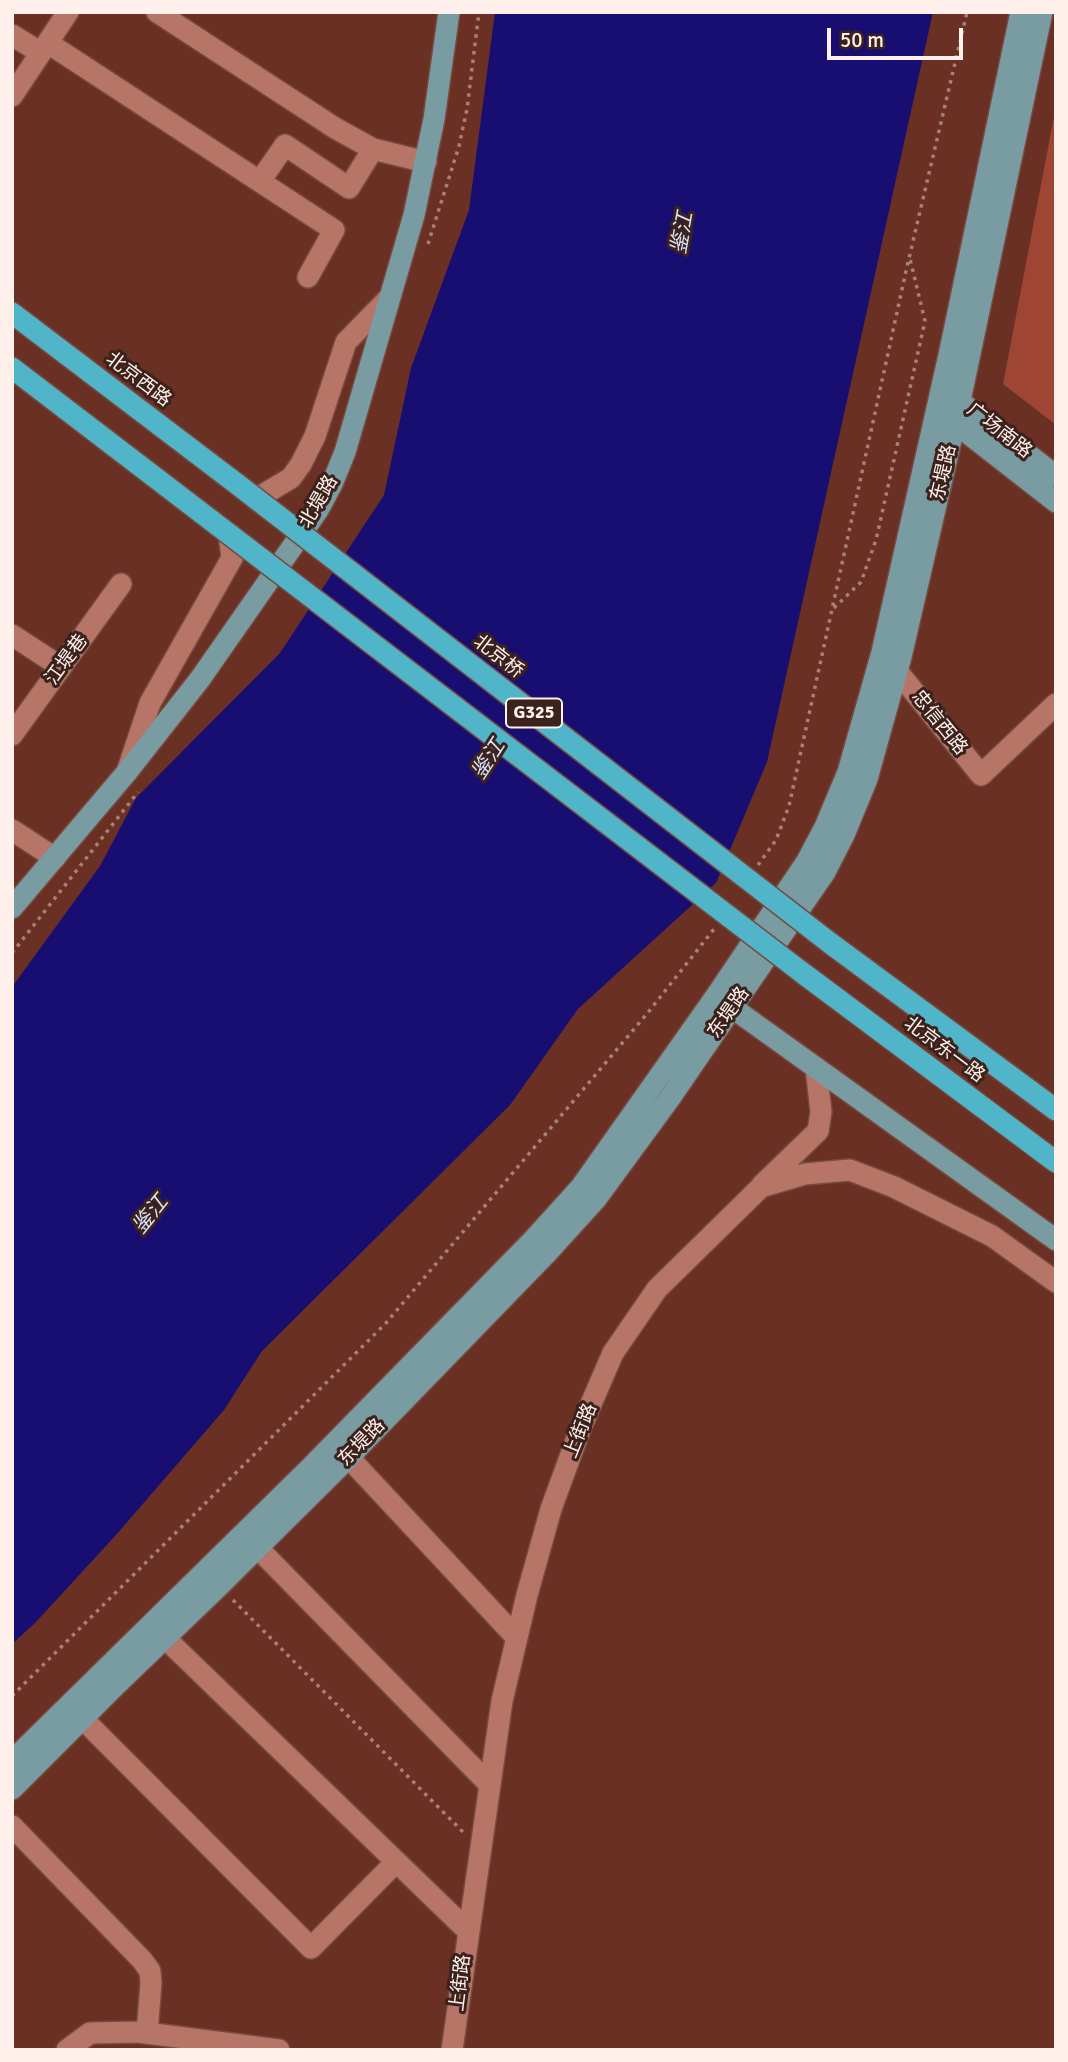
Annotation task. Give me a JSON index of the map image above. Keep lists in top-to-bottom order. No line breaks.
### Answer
{"streets":{"highway":["北京西路","北京桥","G325","北京东一路"],"main road":["广场南路","东堤路","北堤路"],"street":["江堤巷","忠信西路","上街路"]},"crossings":[["北京西路","北京桥"],["广场南路","东堤路"],["东堤路","忠信西路"],["北京桥","北京东一路"],["G325","北京东一路"]],"water":["鉴江"],"scale_bar":"50 m"}
